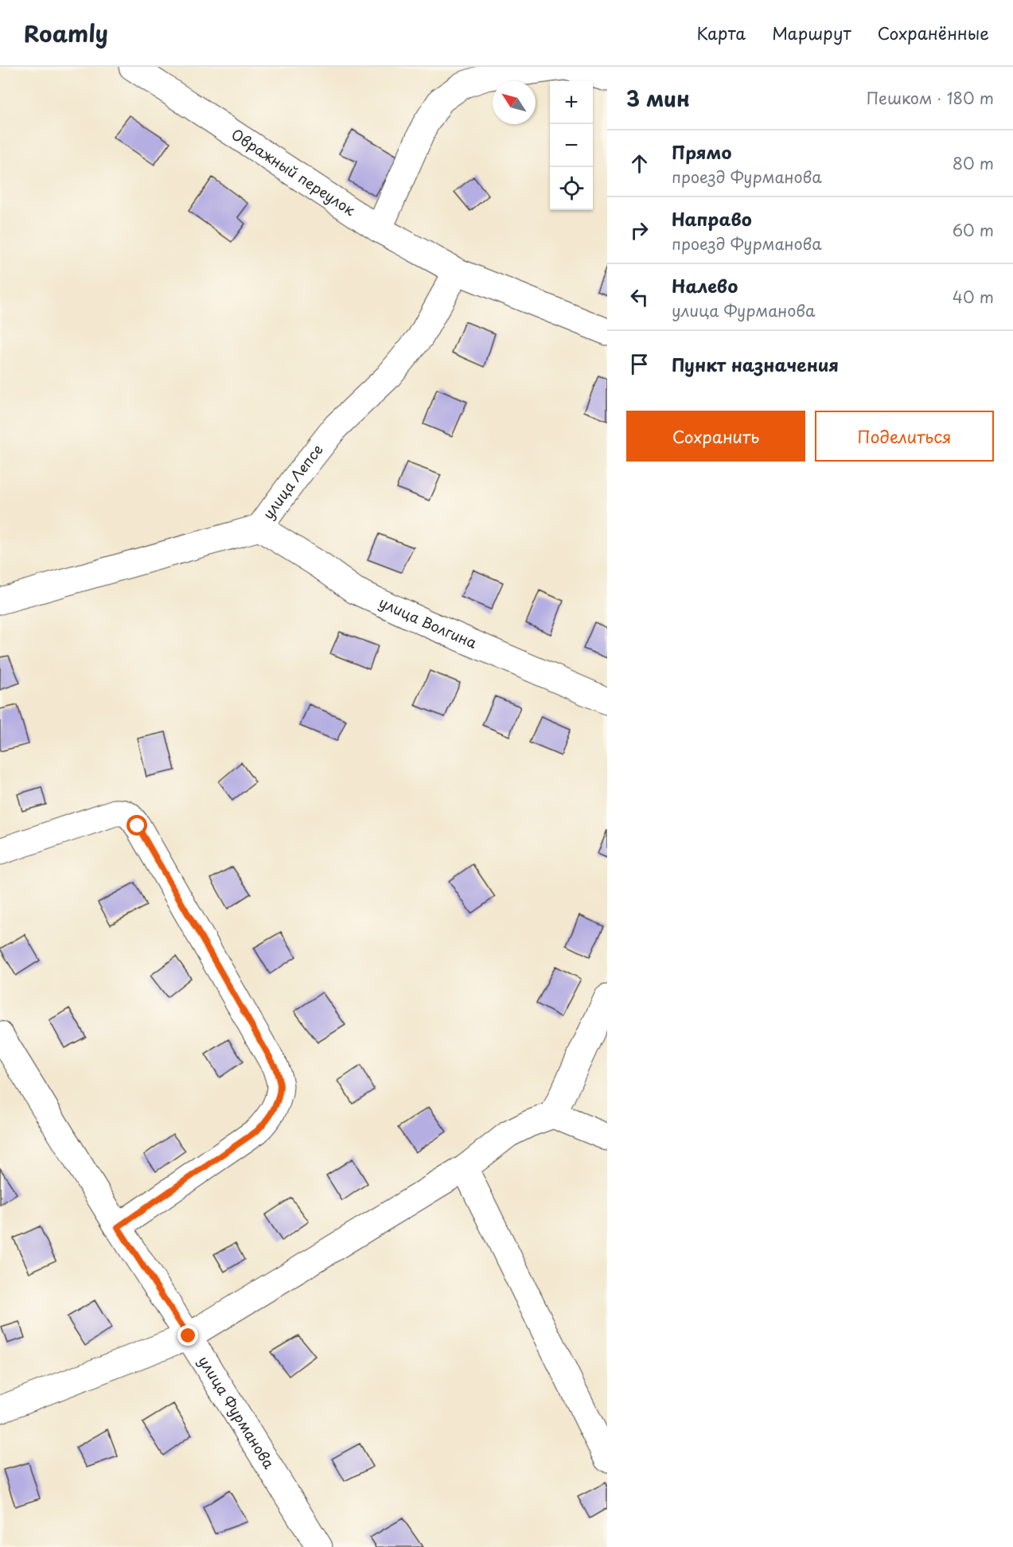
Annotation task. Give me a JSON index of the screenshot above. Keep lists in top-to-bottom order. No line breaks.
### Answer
{"streets":{"street":["Овражный переулок","улица Лепсе","улица Волгина","улица Фурманова"]},"crossings":[["Овражный переулок","улица Лепсе"],["улица Лепсе","улица Волгина"]],"north":"top left","page":{"header":"Roamly","nav":["Карта","Маршрут","Сохранённые"],"heading":["3 мин","Пешком · 180 m"],"map_buttons":["+","−"],"list":[["Прямо","проезд Фурманова","80 m"],["Направо","проезд Фурманова","60 m"],["Налево","улица Фурманова","40 m"],"Пункт назначения"],"buttons":["Сохранить","Поделиться"]}}
